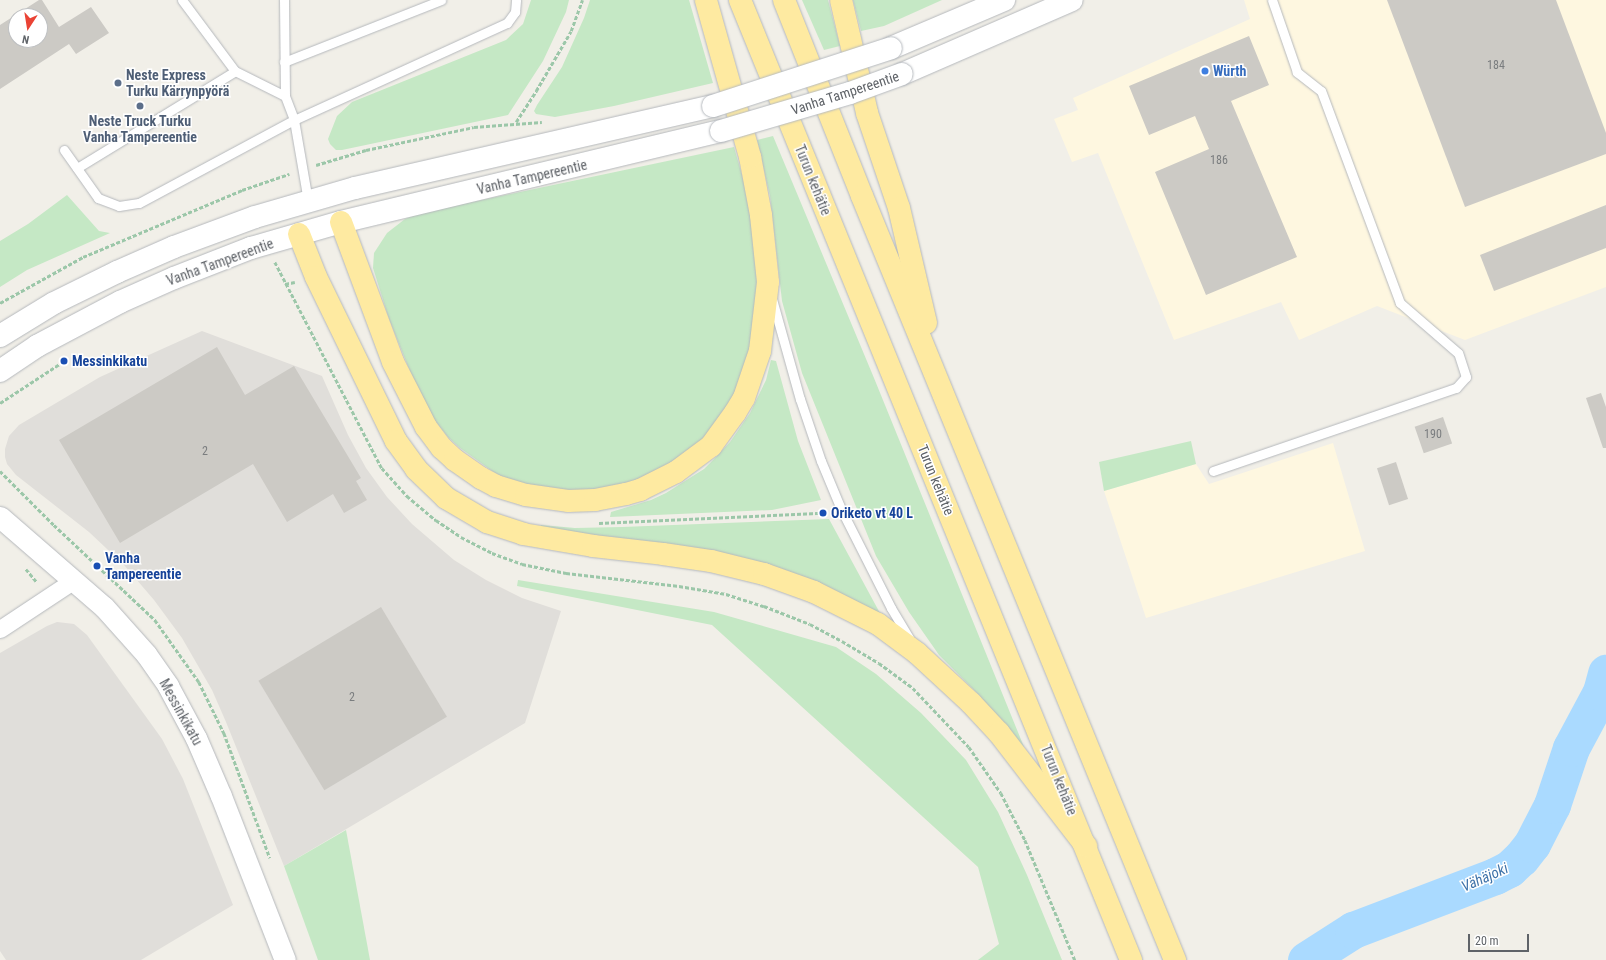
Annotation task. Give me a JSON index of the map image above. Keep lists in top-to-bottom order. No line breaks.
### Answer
{"streets":{"highway":["Turun kehätie"],"main road":["Vanha Tampereentie"],"street":["Messinkikatu"]},"water":["Vähäjoki"],"places":["Würth","Neste Express Turku Kärrynpyörä","Neste Truck Turku Vanha Tampereentie","Messinkikatu","Oriketo vt 40 L","Vanha Tampereentie"],"house_numbers":["184","186","190","2","2"],"scale_bar":"20 m","north":"bottom"}
